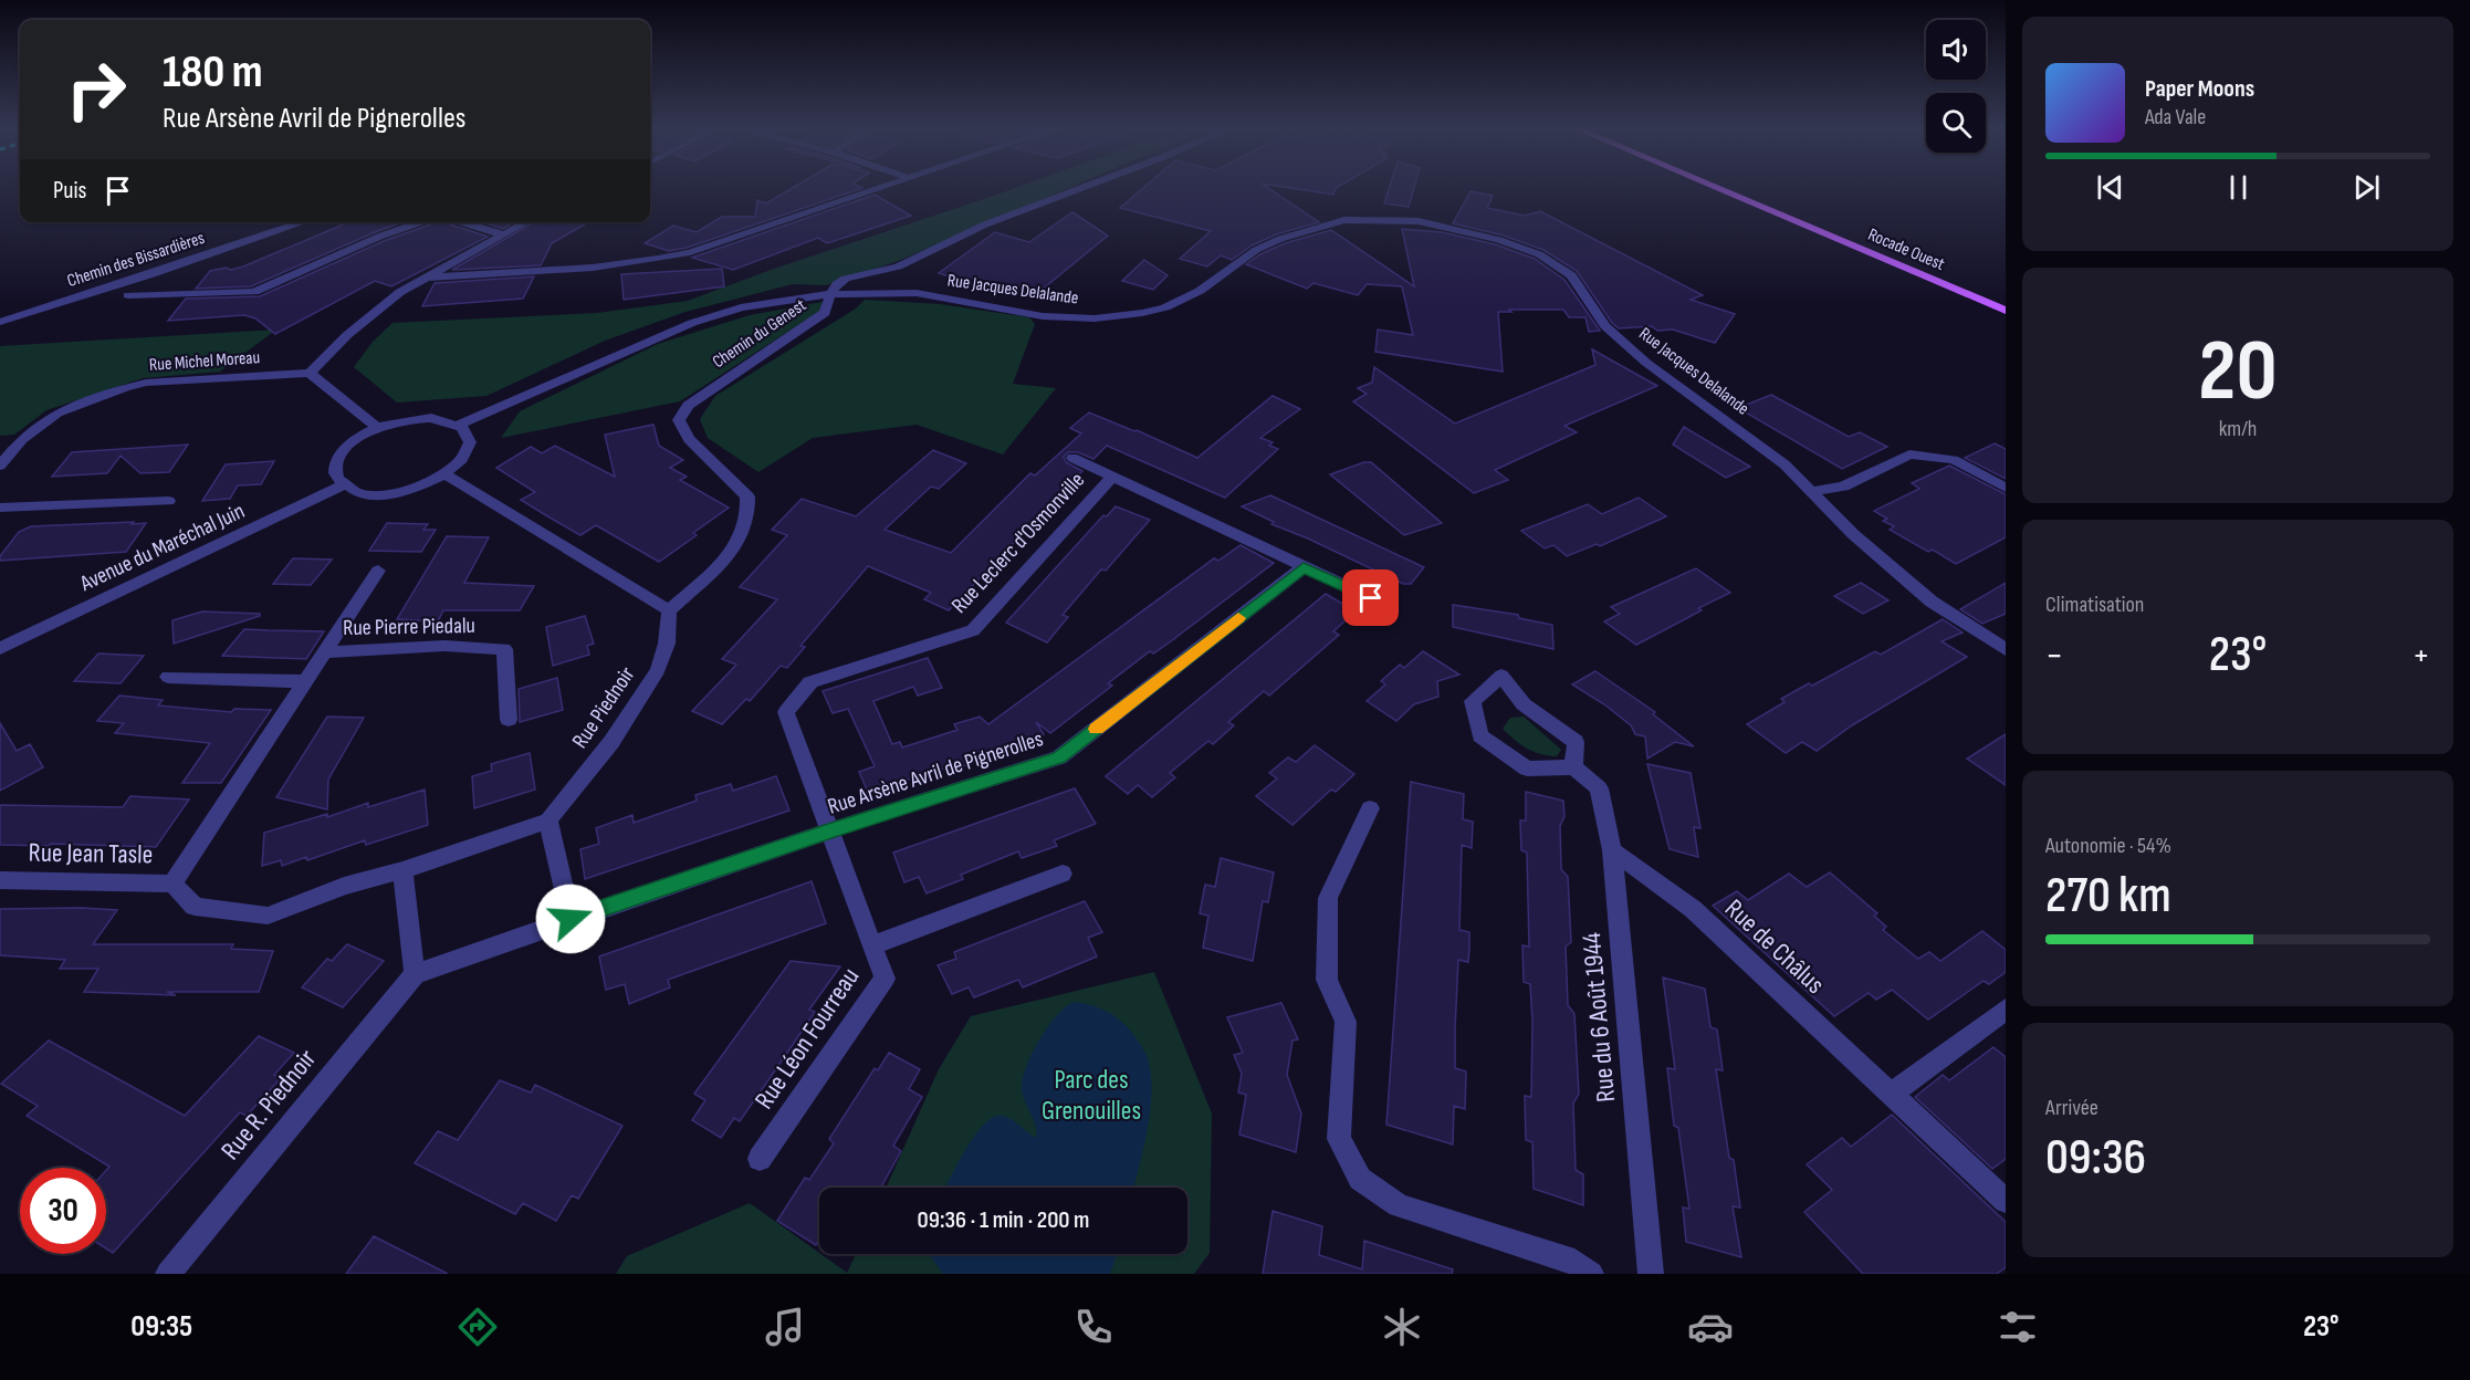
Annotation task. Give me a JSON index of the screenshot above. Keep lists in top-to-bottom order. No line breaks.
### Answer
{"streets":{"main road":["Rocade Ouest"],"street":["Chemin des Bissardières","Rue Jacques Delalande","Chemin du Genest","Rue Michel Moreau","Rue Leclerc d'Osmonville","Avenue du Maréchal Juin","Rue Pierre Piedalu","Rue Piednoir","Rue Arsène Avril de Pignerolles","Rue Jean Tasle","Rue de Châlus","Rue du 6 Août 1944","Rue Léon Fourreau","Rue R. Piednoir"]},"crossings":[["Rue Jacques Delalande","Chemin du Genest"],["Chemin du Genest","Rue Piednoir"],["Rue Leclerc d'Osmonville","Rue Arsène Avril de Pignerolles"],["Rue Leclerc d'Osmonville","Rue Léon Fourreau"],["Rue Pierre Piedalu","Rue Jean Tasle"],["Rue Piednoir","Rue Jean Tasle"],["Rue Arsène Avril de Pignerolles","Rue Léon Fourreau"],["Rue Arsène Avril de Pignerolles","Rue R. Piednoir"],["Rue de Châlus","Rue du 6 Août 1944"]],"parks":["Parc des Grenouilles"],"page":{"turn":["180 m","Rue Arsène Avril de Pignerolles"],"song":["Paper Moons","Ada Vale"],"then":"Puis","tile":[["20","km/h"],"Climatisation",["Autonomie · 54%","270 km"],["Arrivée","09:36"]],"heat":["−","23°","+"],"limit":"30","trip":"09:36 · 1 min · 200 m","tabs":["09:35","23°"]}}
